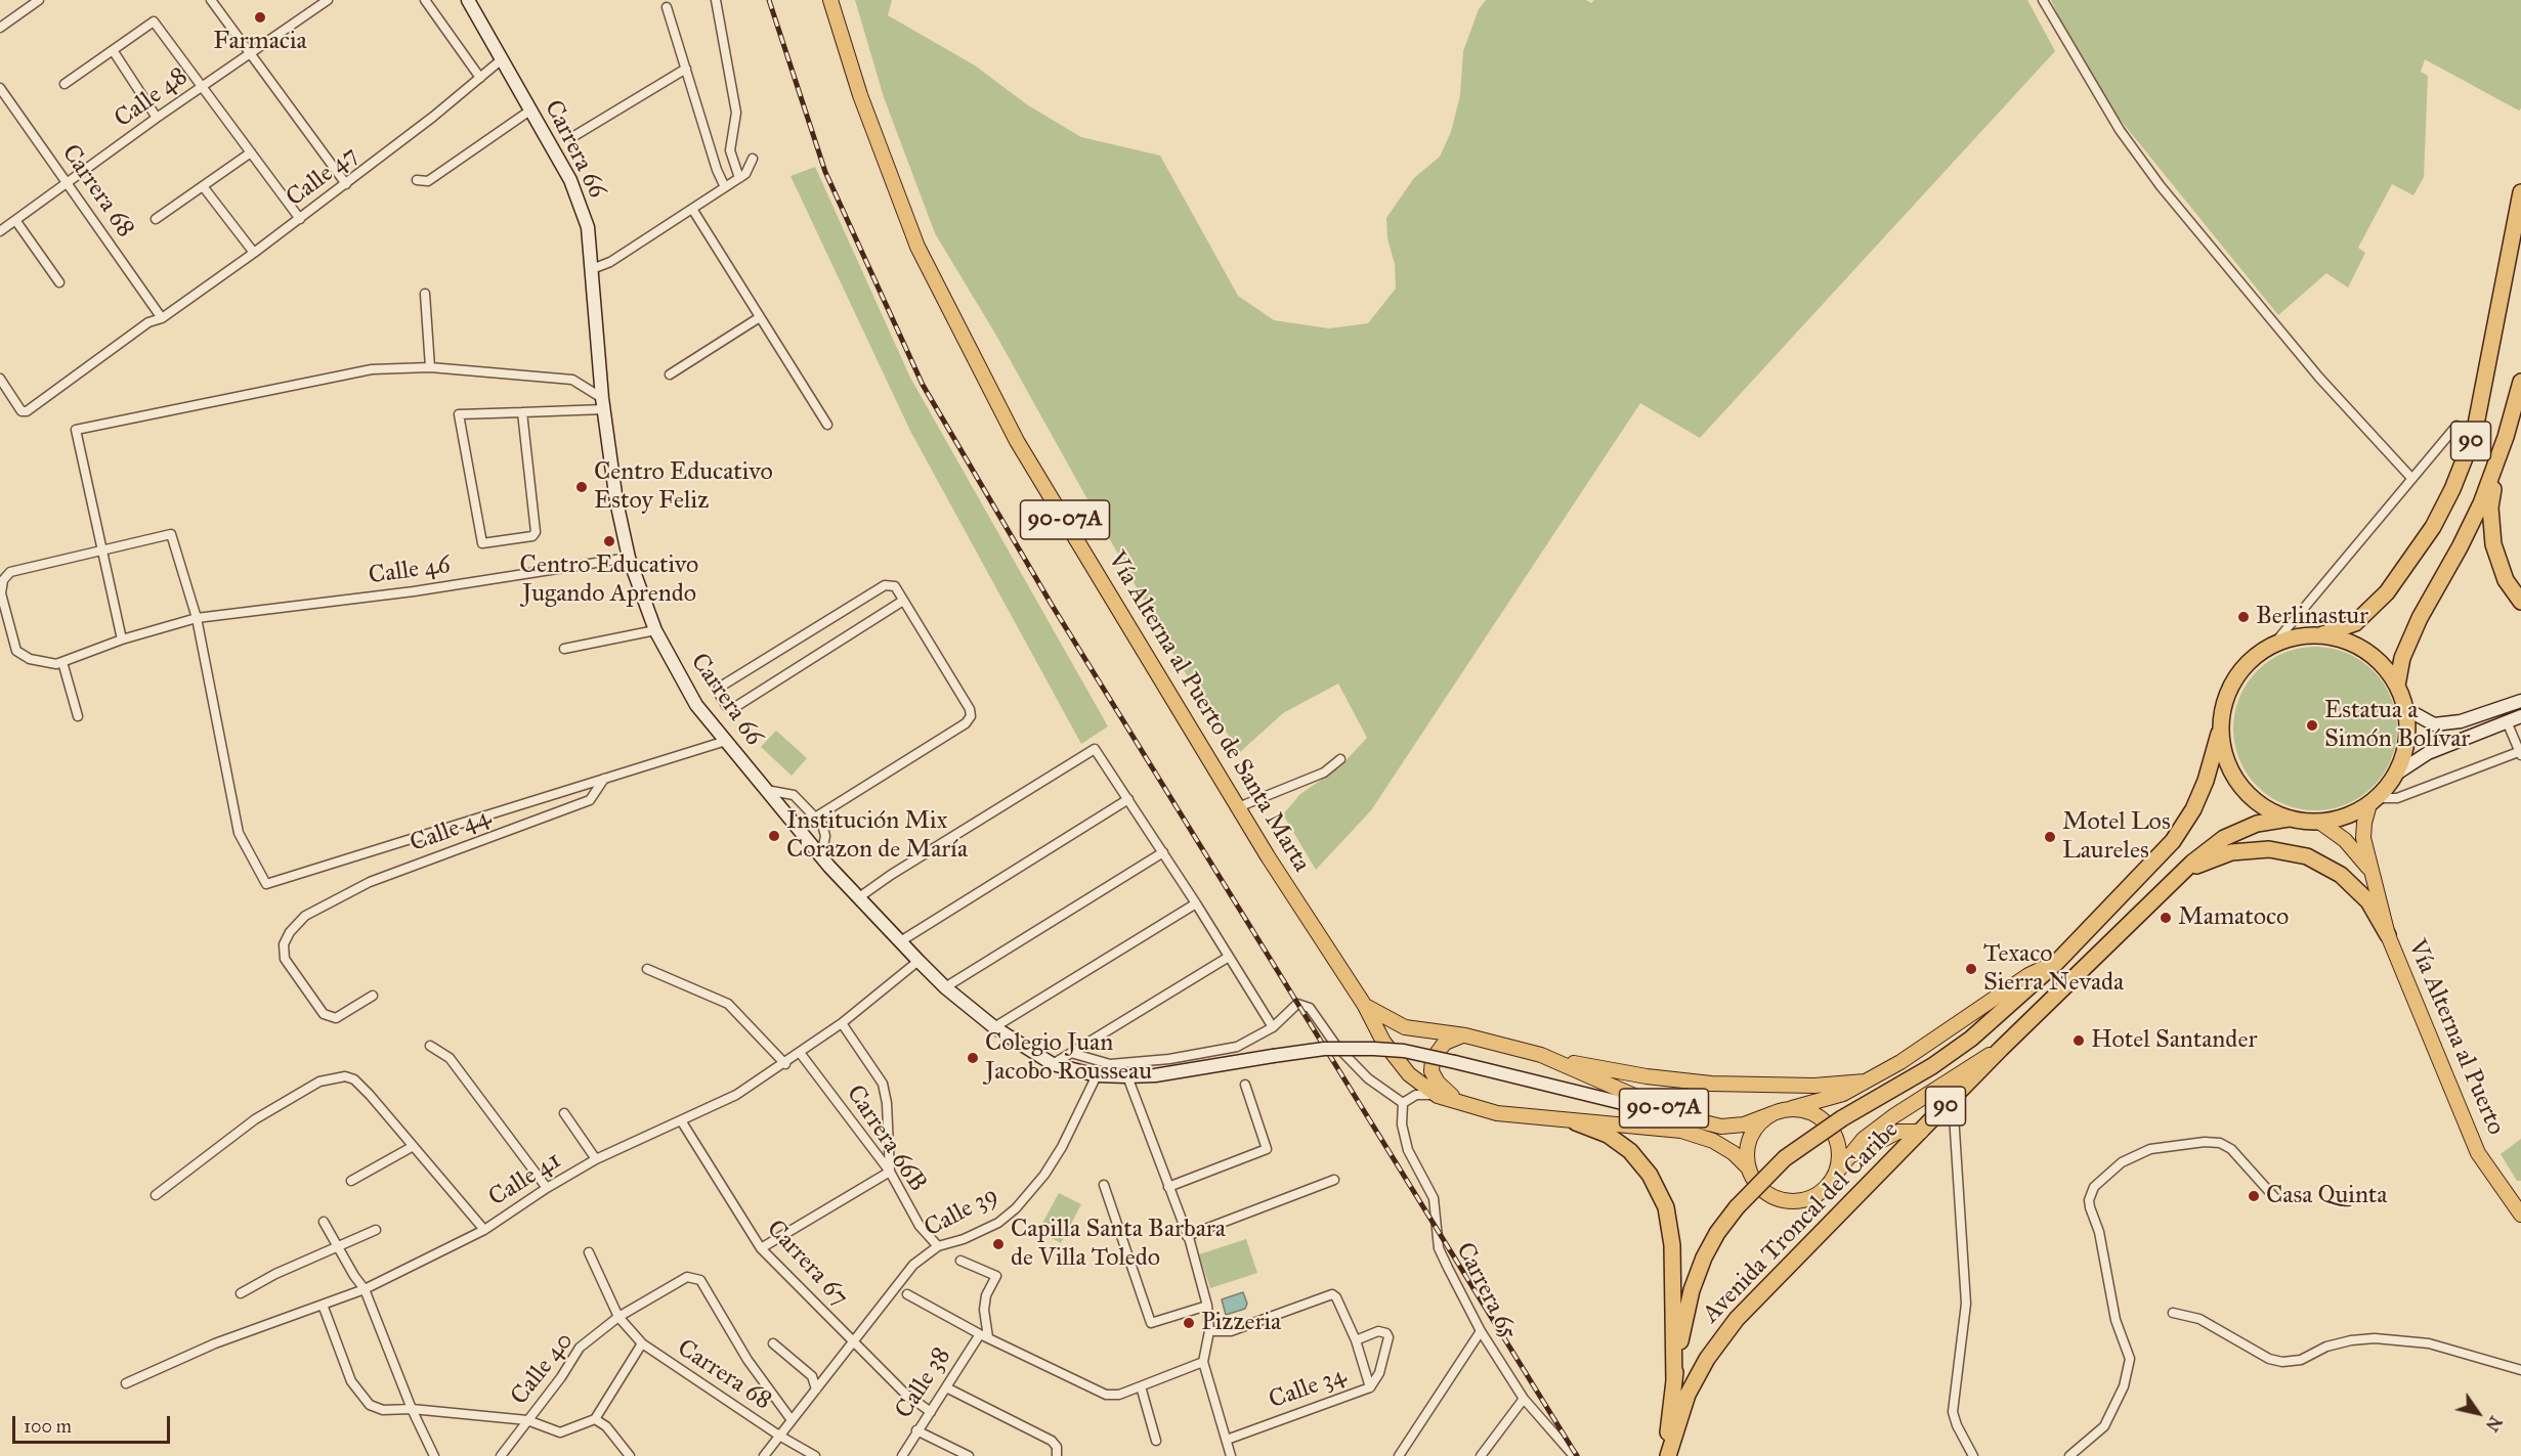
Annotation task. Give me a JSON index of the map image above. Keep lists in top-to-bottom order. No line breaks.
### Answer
{"streets":{"highway":["90","Avenida Troncal del Caribe"],"main road":["90-07A","Vía Alterna al Puerto de Santa Marta","Vía Alterna al Puerto"],"street":["Calle 48","Carrera 66","Calle 47","Carrera 68","Calle 46","Calle 44","Carrera 66B","Calle 41","Calle 39","Carrera 67","Carrera 65","Calle 40","Calle 38","Calle 34"]},"crossings":[["Calle 48","Carrera 68"],["Carrera 66","Calle 47"],["Carrera 66","Calle 46"],["Carrera 66","Calle 41"],["Carrera 66","Calle 39"],["Calle 47","Carrera 68"],["Carrera 68","Calle 39"],["Carrera 68","Calle 40"],["90","Vía Alterna al Puerto"],["90","Avenida Troncal del Caribe"],["Vía Alterna al Puerto","Avenida Troncal del Caribe"],["Carrera 66B","Calle 41"],["Carrera 66B","Calle 39"],["Calle 41","Carrera 67"],["Calle 39","Carrera 67"],["Calle 39","Calle 40"],["Carrera 67","Calle 38"]],"places":["Farmacia","Centro Educativo Estoy Feliz","Centro Educativo Jugando Aprendo","Berlinastur","Estatua a Simón Bolívar","Institución Mix Corazon de María","Motel Los Laureles","Mamatoco","Texaco Sierra Nevada","Hotel Santander","Colegio Juan Jacobo Rousseau","Casa Quinta","Capilla Santa Barbara de Villa Toledo","Pizzeria"],"scale_bar":"100 m","north":"bottom right"}
